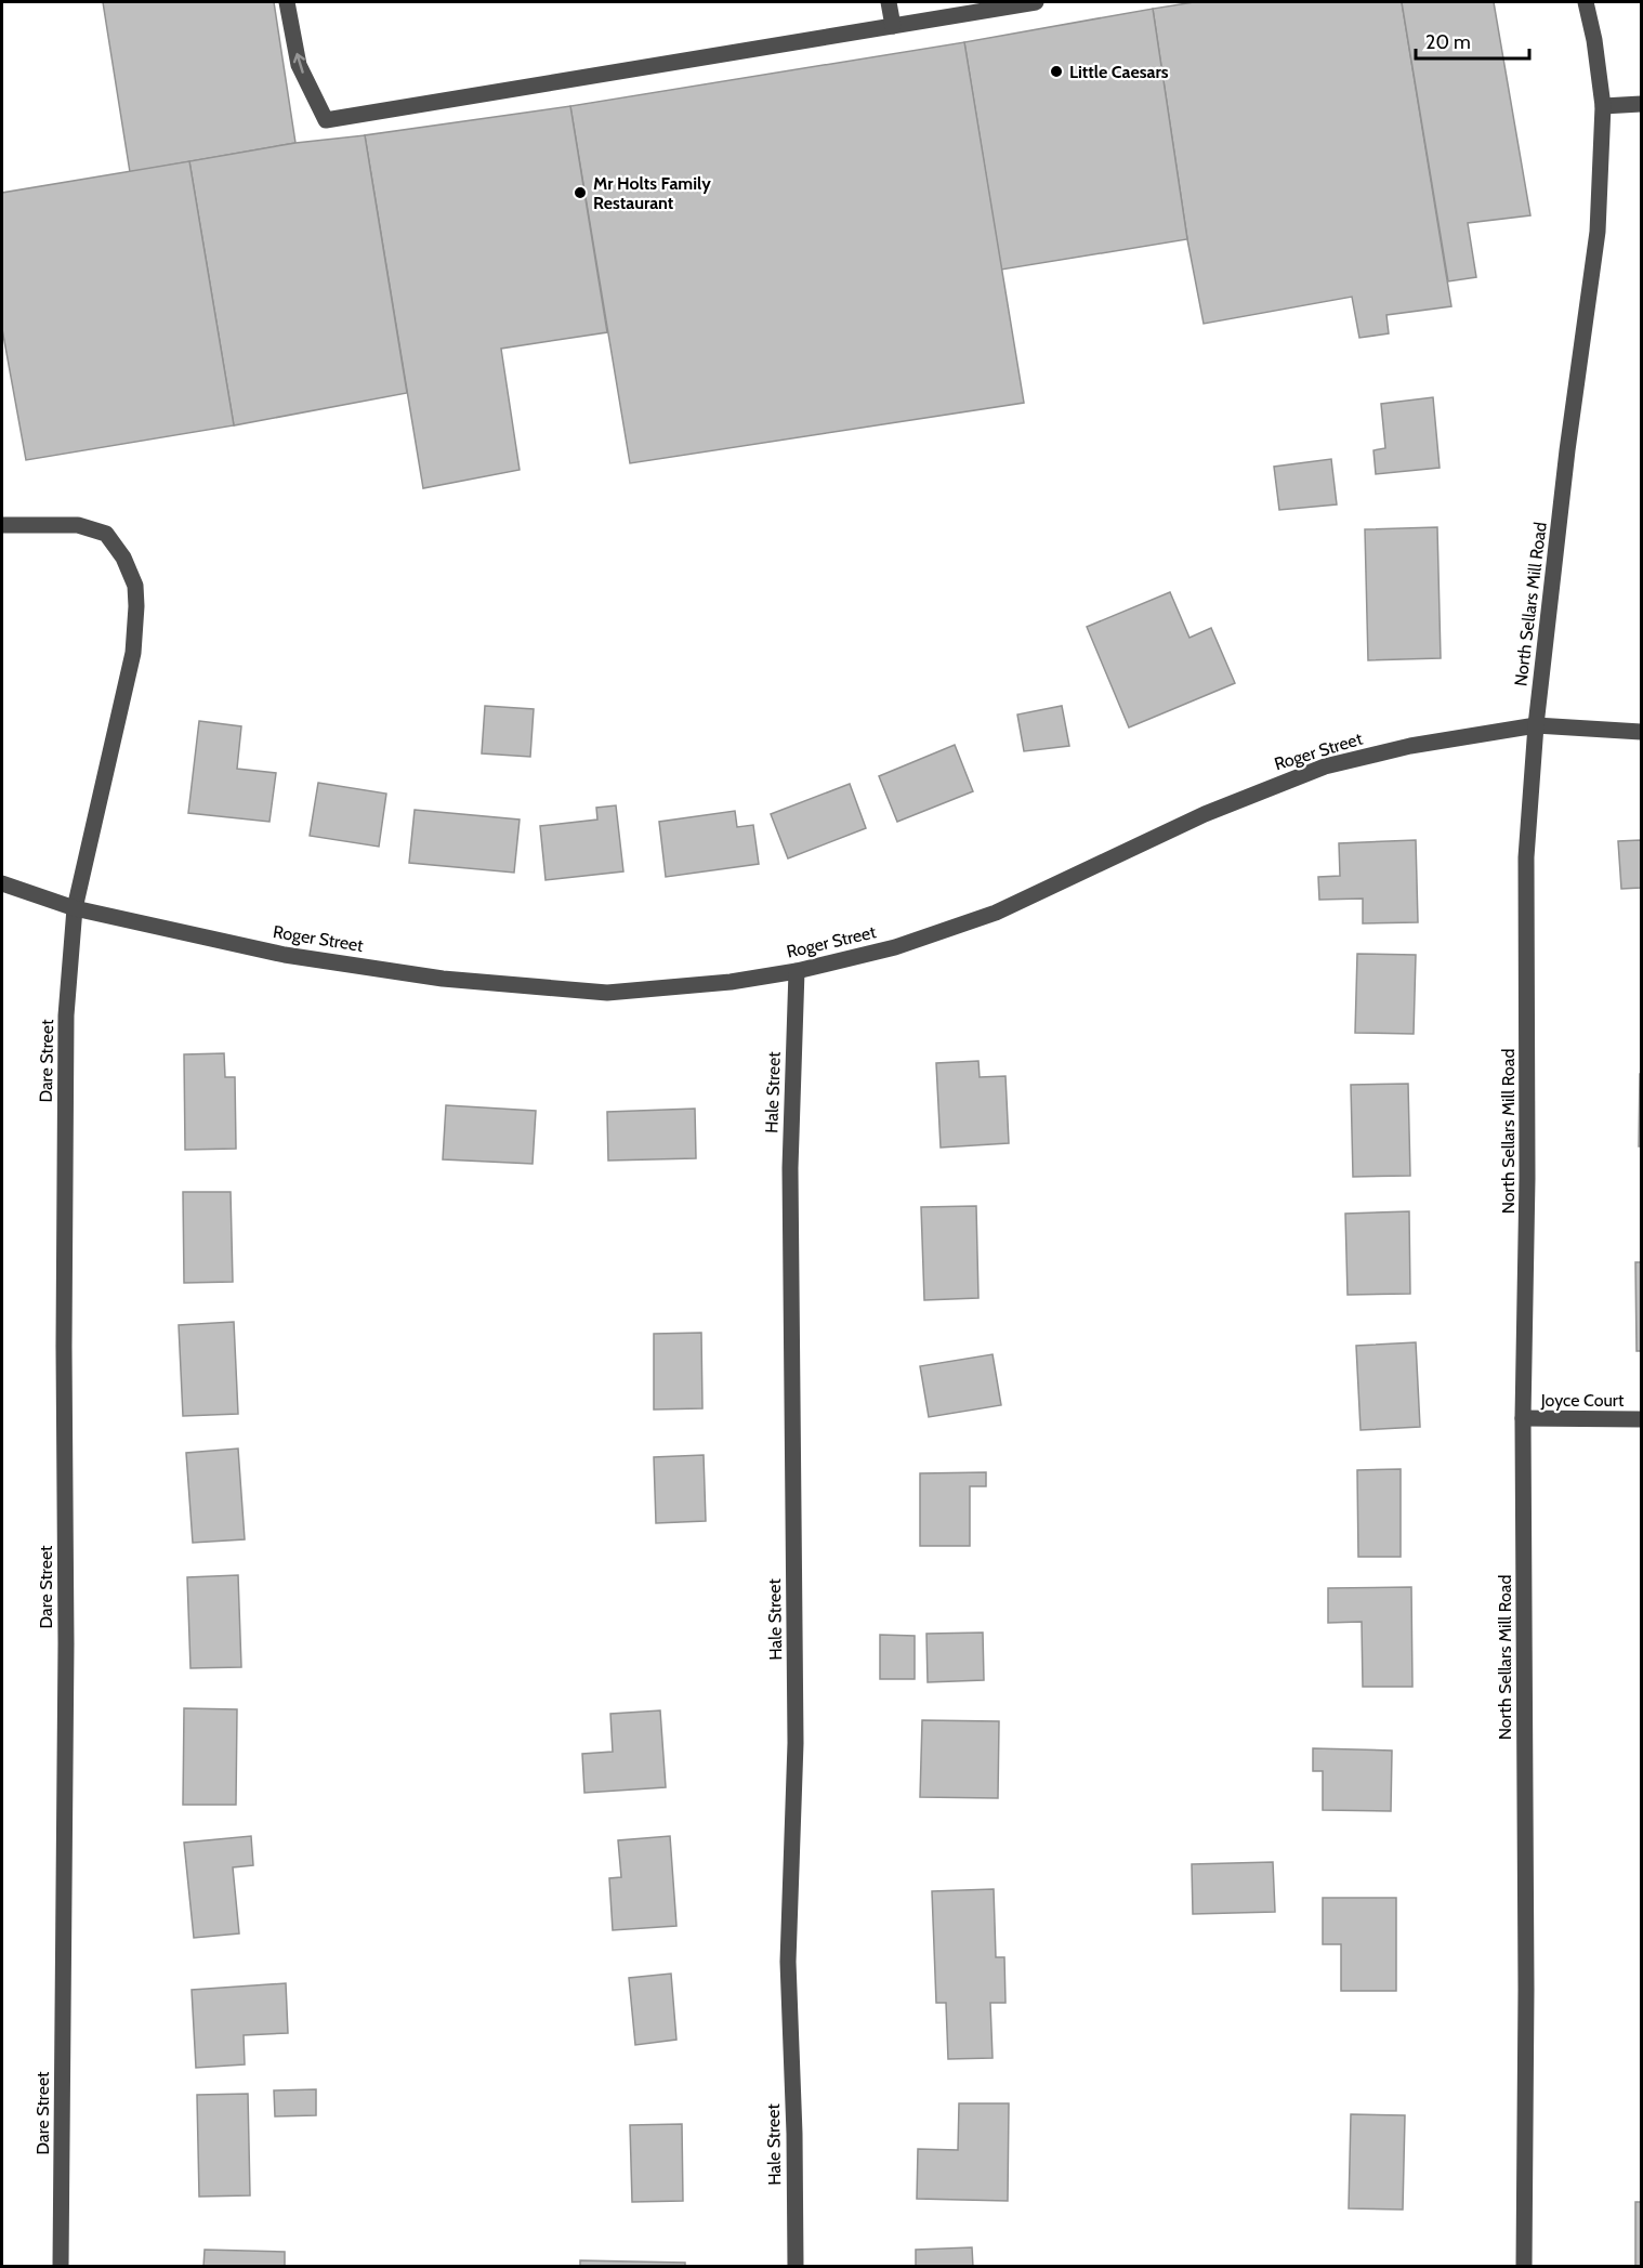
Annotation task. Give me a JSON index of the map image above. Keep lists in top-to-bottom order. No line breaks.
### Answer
{"streets":{"street":["North Sellars Mill Road","Roger Street","Dare Street","Hale Street","Joyce Court"]},"crossings":[["North Sellars Mill Road","Roger Street"],["North Sellars Mill Road","Joyce Court"],["Roger Street","Dare Street"],["Roger Street","Hale Street"]],"places":["Little Caesars","Mr Holts Family Restaurant"],"scale_bar":"20 m"}
